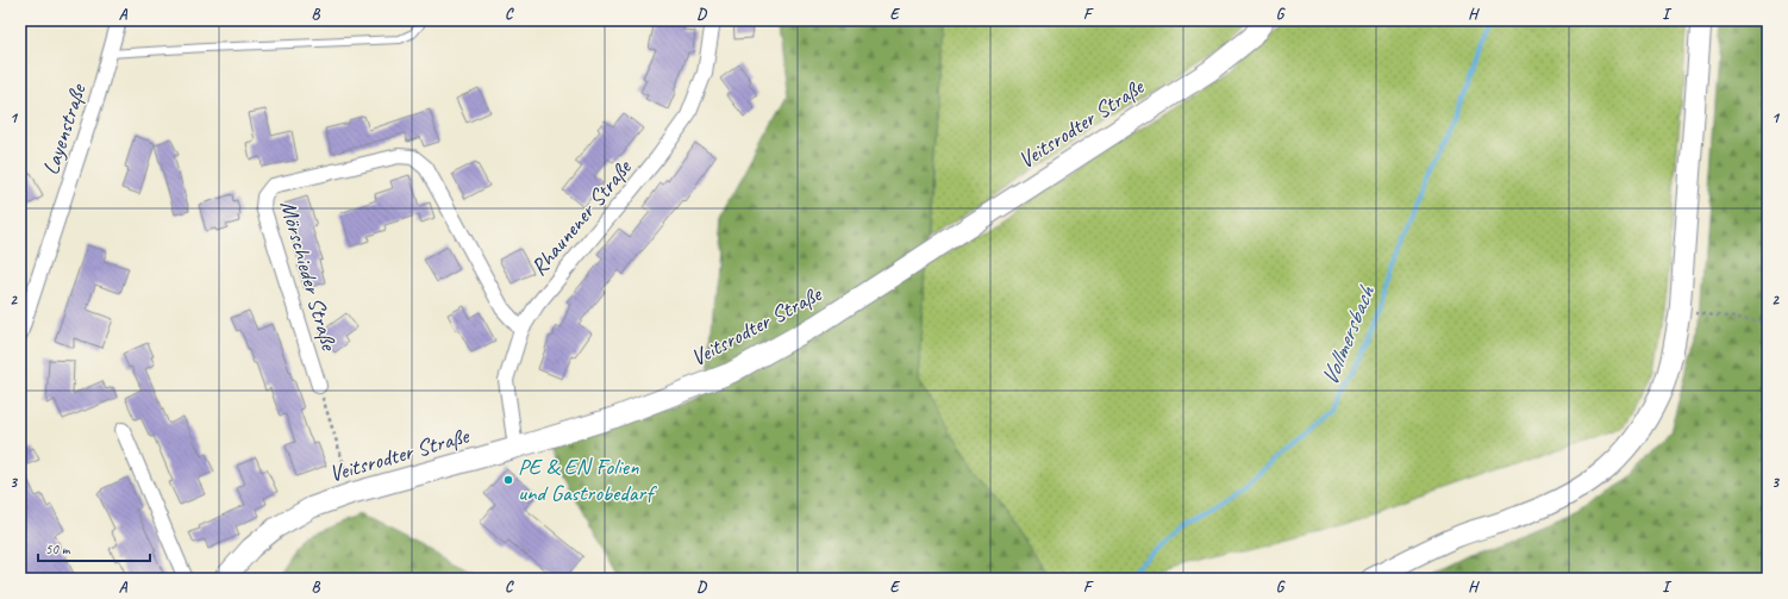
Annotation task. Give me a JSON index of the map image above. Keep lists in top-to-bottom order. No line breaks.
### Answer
{"streets":{"street":["Veitsrodter Straße","Layenstraße","Rhaunener Straße","Mörschieder Straße"]},"crossings":[["Veitsrodter Straße","Rhaunener Straße"],["Rhaunener Straße","Mörschieder Straße"]],"water":["Vollmersbach"],"places":["PE & EN Folien und Gastrobedarf"],"scale_bar":"50 m","grid":{"columns":["A","B","C","D","E","F","G","H","I"],"rows":["1","2","3"]}}
